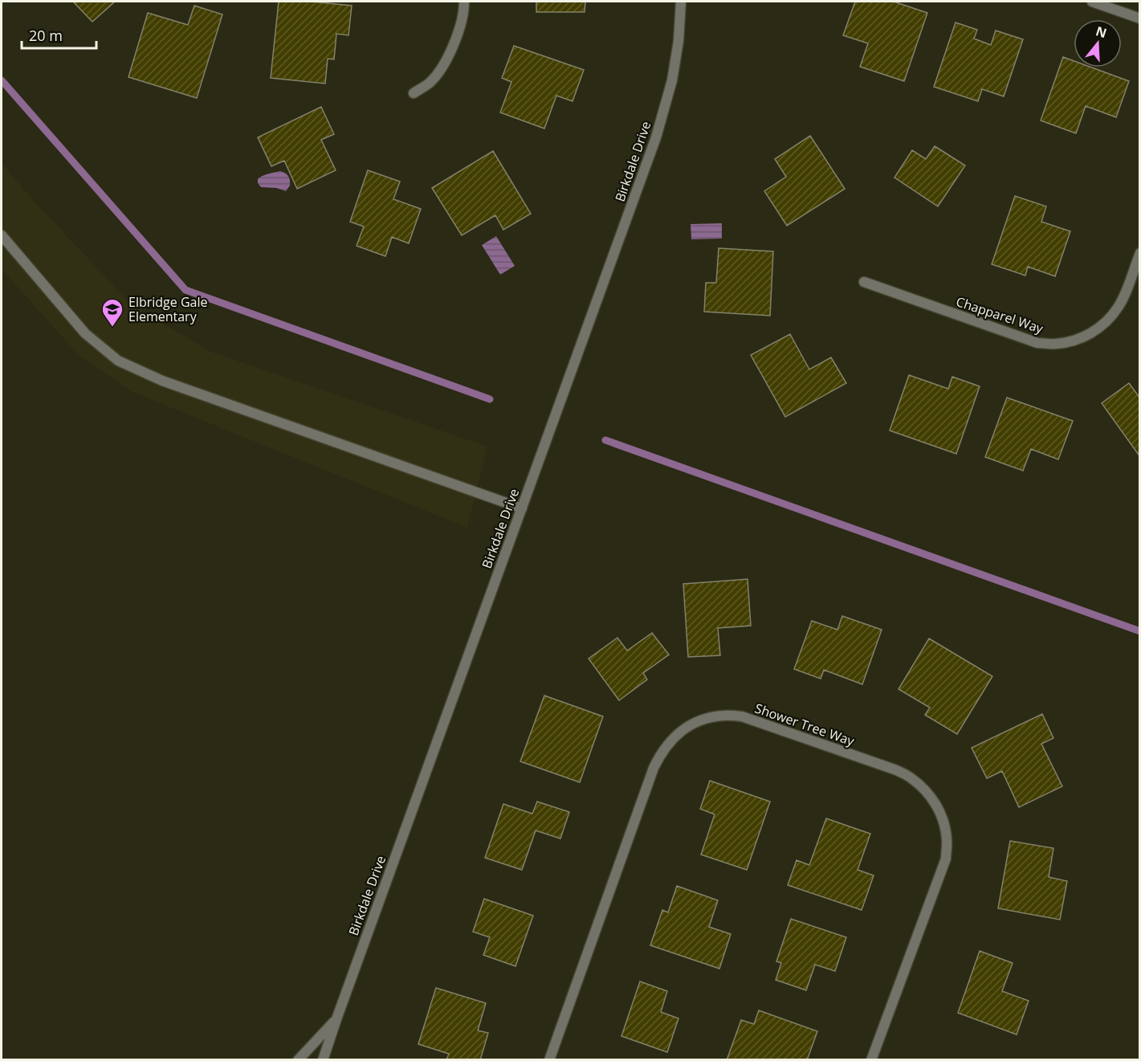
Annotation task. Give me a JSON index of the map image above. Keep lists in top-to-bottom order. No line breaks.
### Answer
{"streets":{"street":["Birkdale Drive","Chapparel Way","Shower Tree Way"]},"places":{"school or university":["Elbridge Gale Elementary"]},"scale_bar":"20 m","north":"top"}
